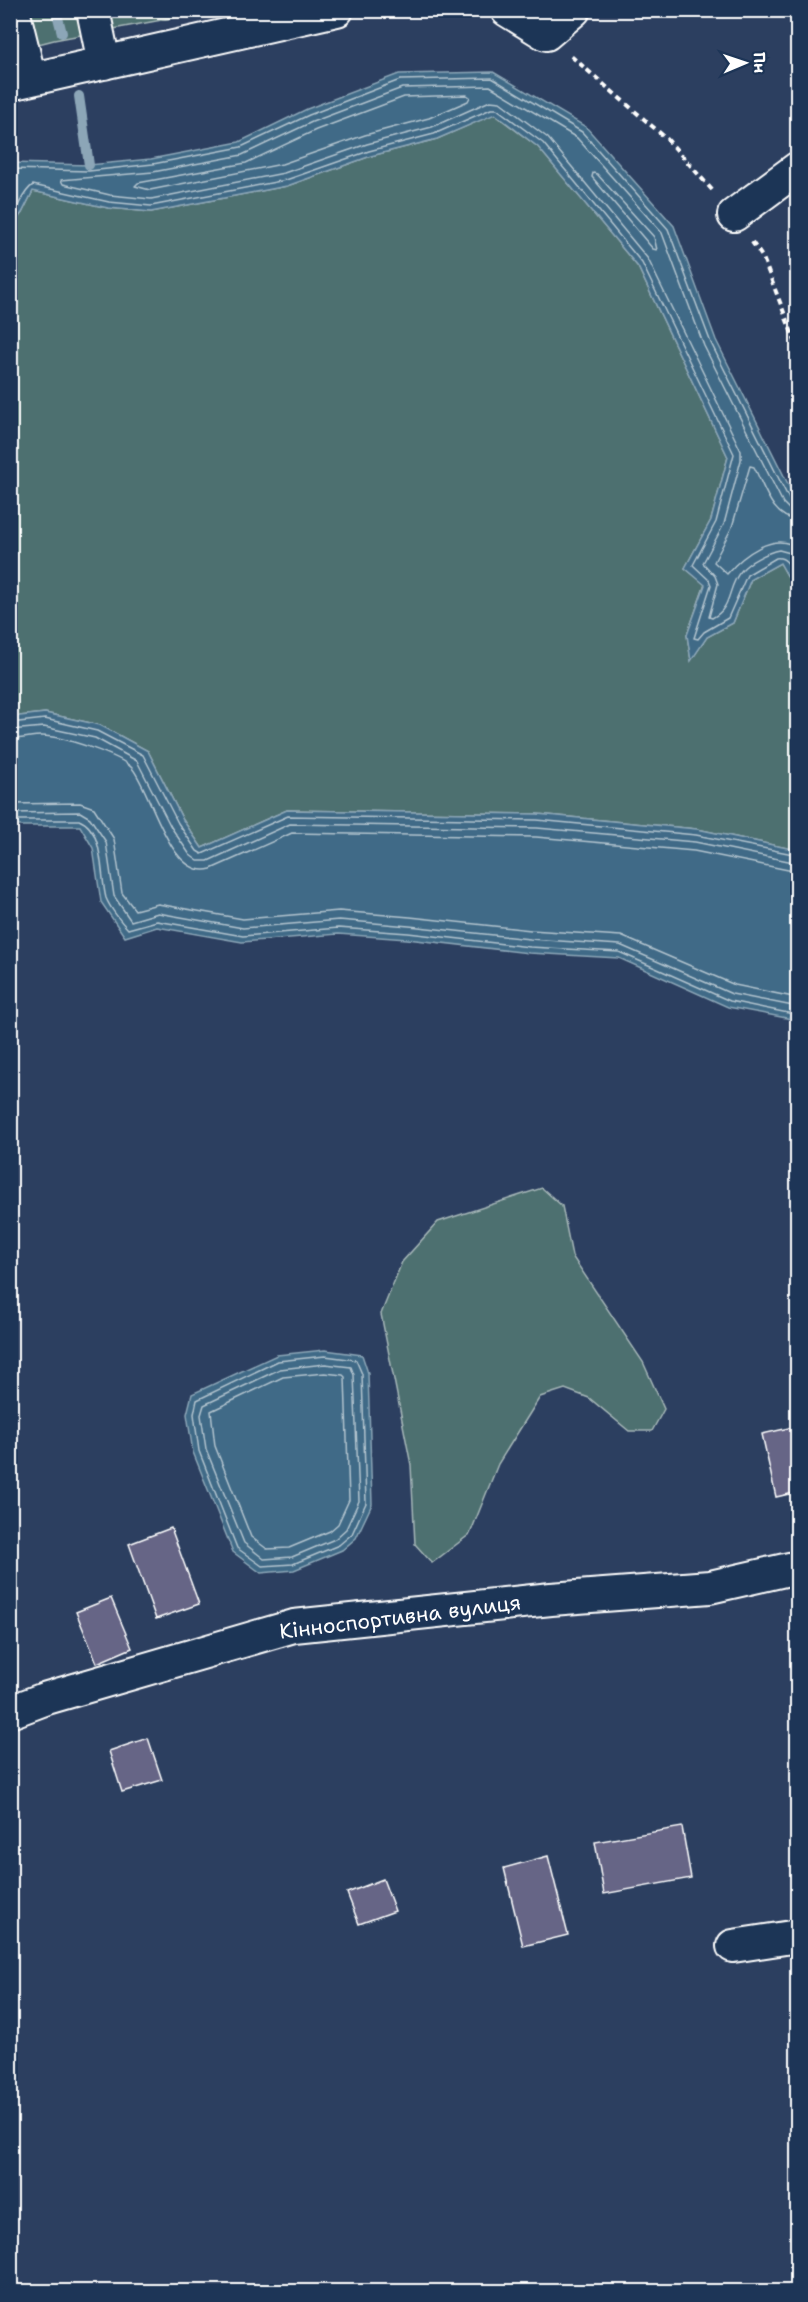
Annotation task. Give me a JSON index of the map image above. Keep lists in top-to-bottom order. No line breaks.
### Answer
{"streets":{"street":["Кінноспортивна вулиця"]},"north":"right"}
